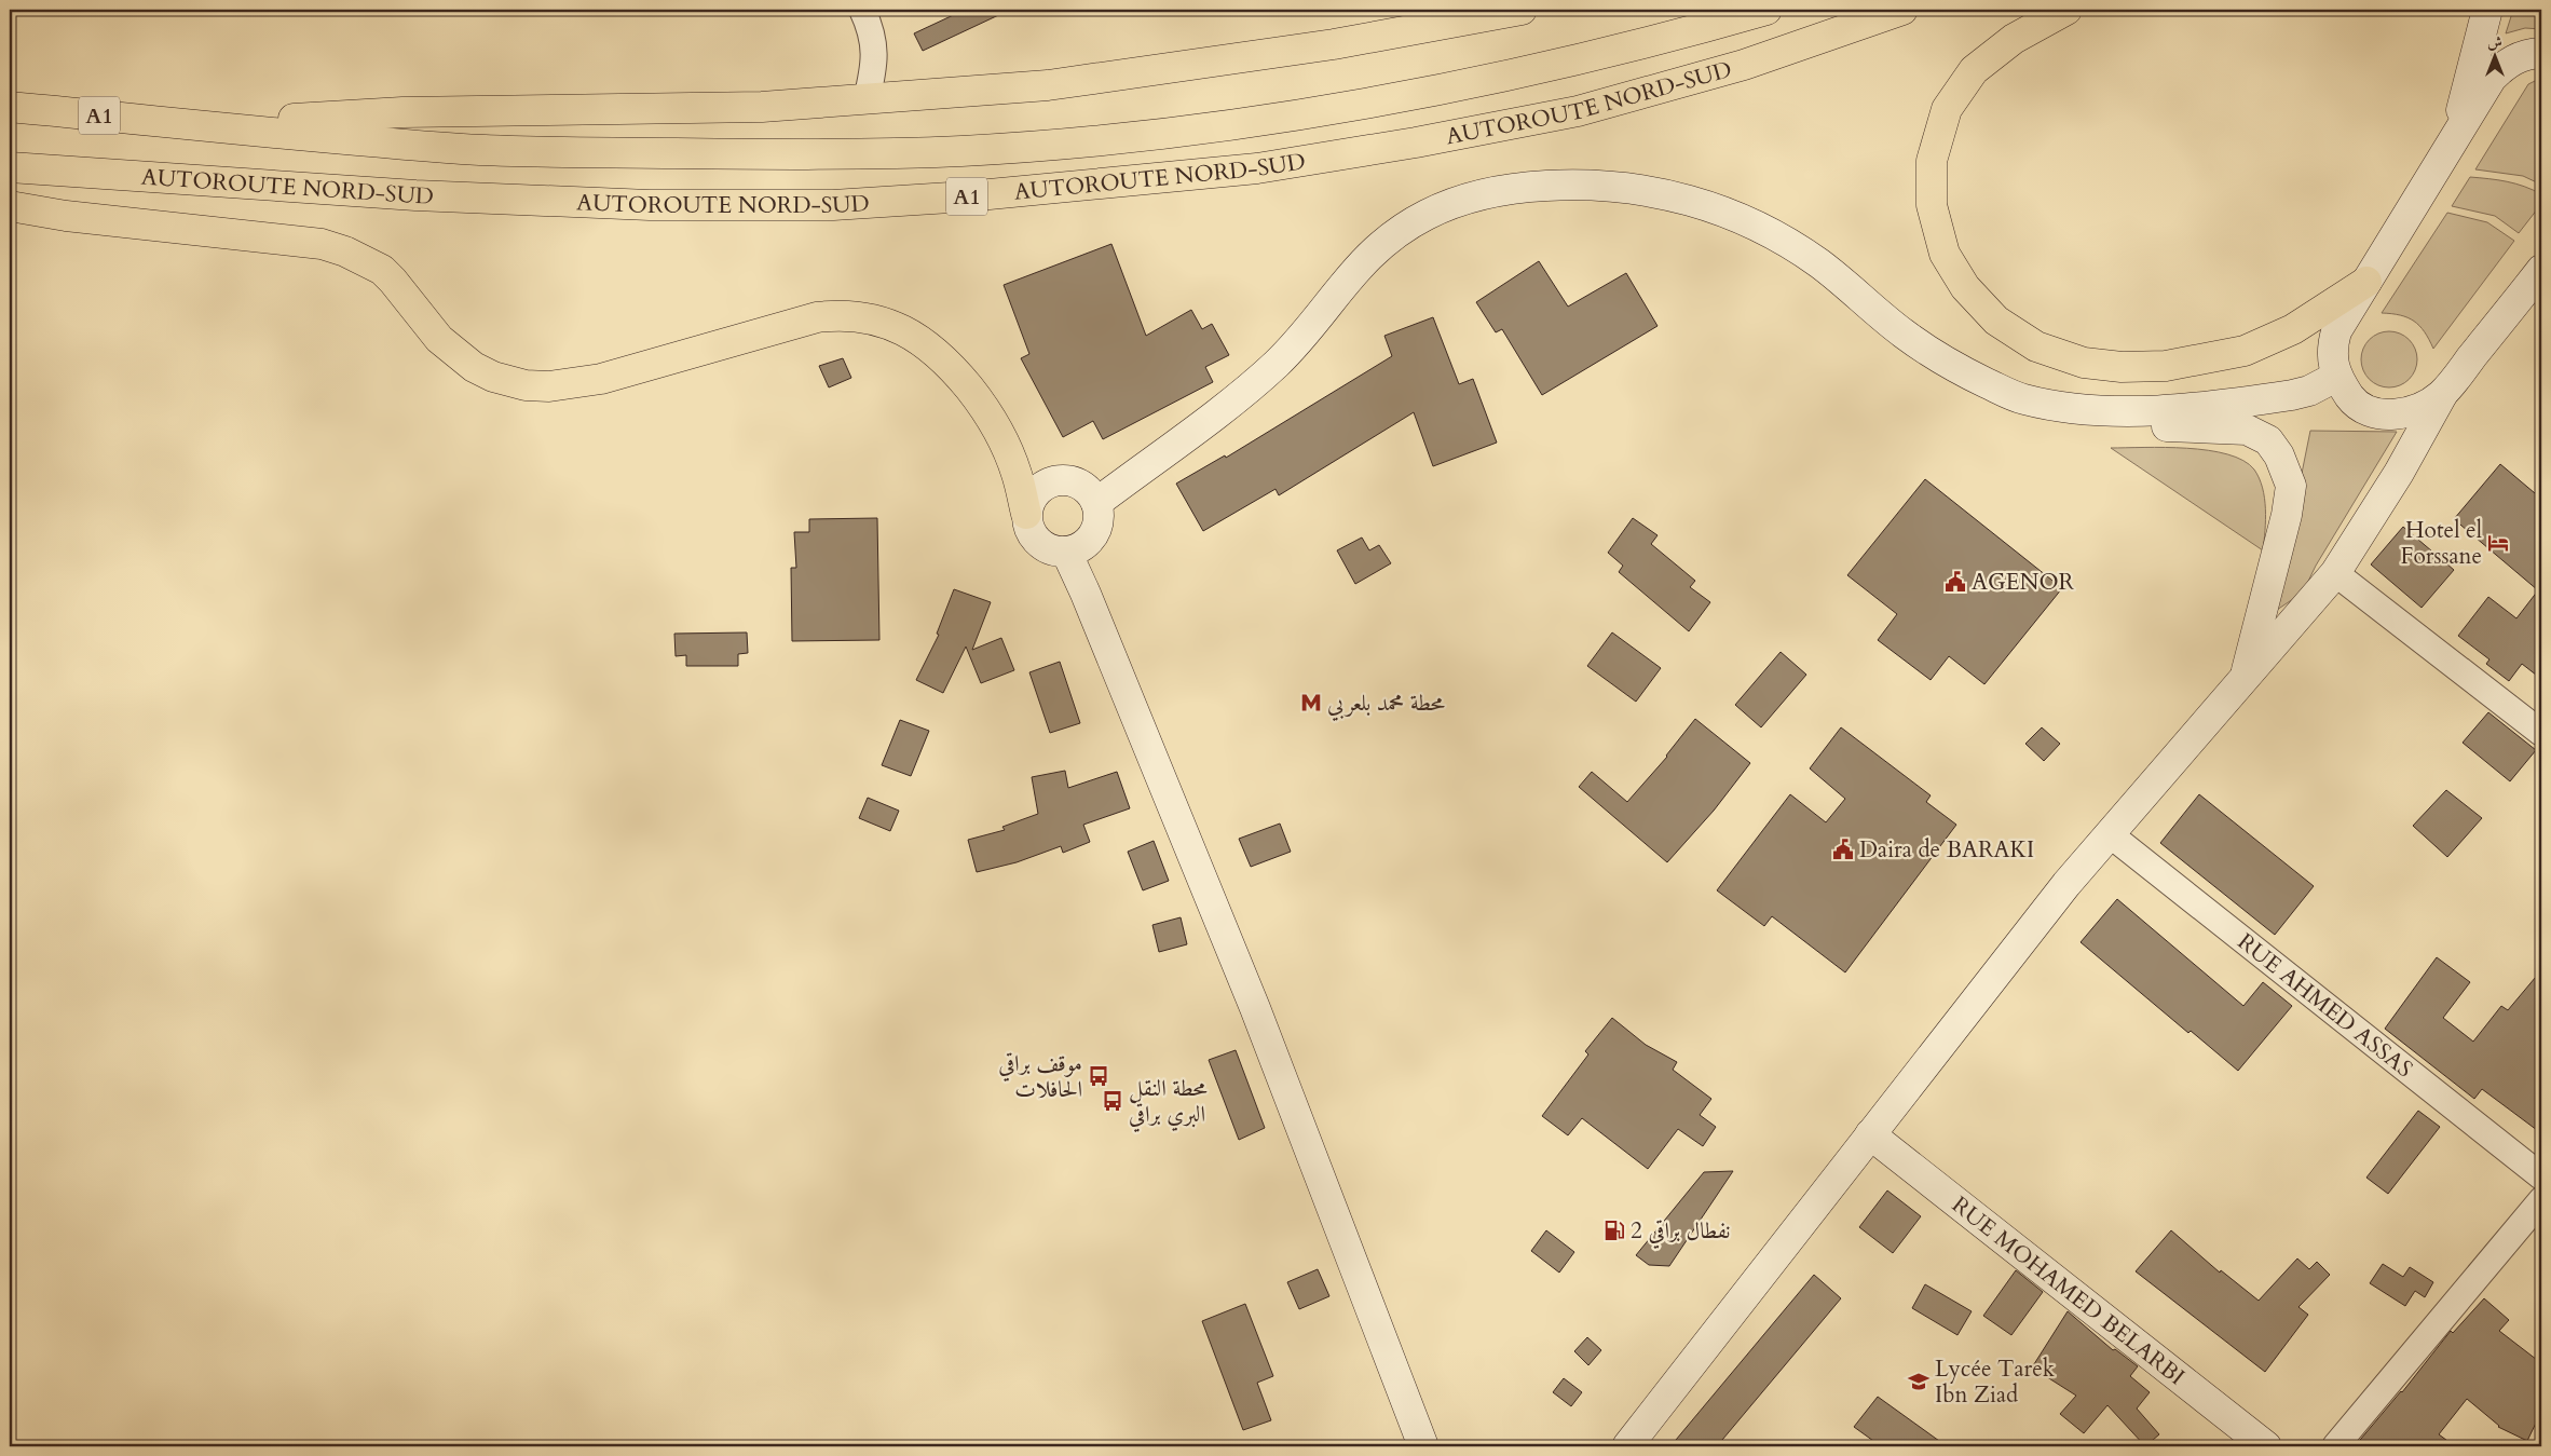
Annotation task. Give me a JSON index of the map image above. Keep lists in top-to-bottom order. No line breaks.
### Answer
{"streets":{"highway":["AUTOROUTE NORD-SUD","A1"],"main road":["RUE MOHAMED BELARBI"],"street":["RUE AHMED ASSAS"]},"places":{"hotel":["Hotel el Forssane"],"public building":["AGENOR","Daira de BARAKI"],"metro station":["محطة محمد بلعربي"],"bus stop":["موقف براقي الحافلات","محطة النقل البري براقي"],"fuel station":["نفطال براقي 2"],"school or university":["Lycée Tarek Ibn Ziad"]},"north":"top"}
